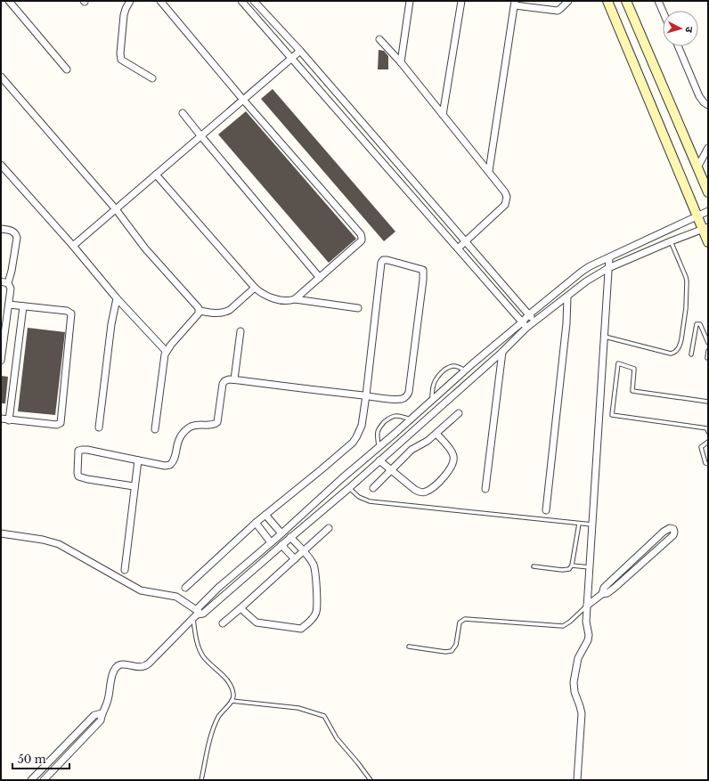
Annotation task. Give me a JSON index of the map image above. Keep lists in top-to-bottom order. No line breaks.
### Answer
{"scale_bar":"50 m","north":"right"}
